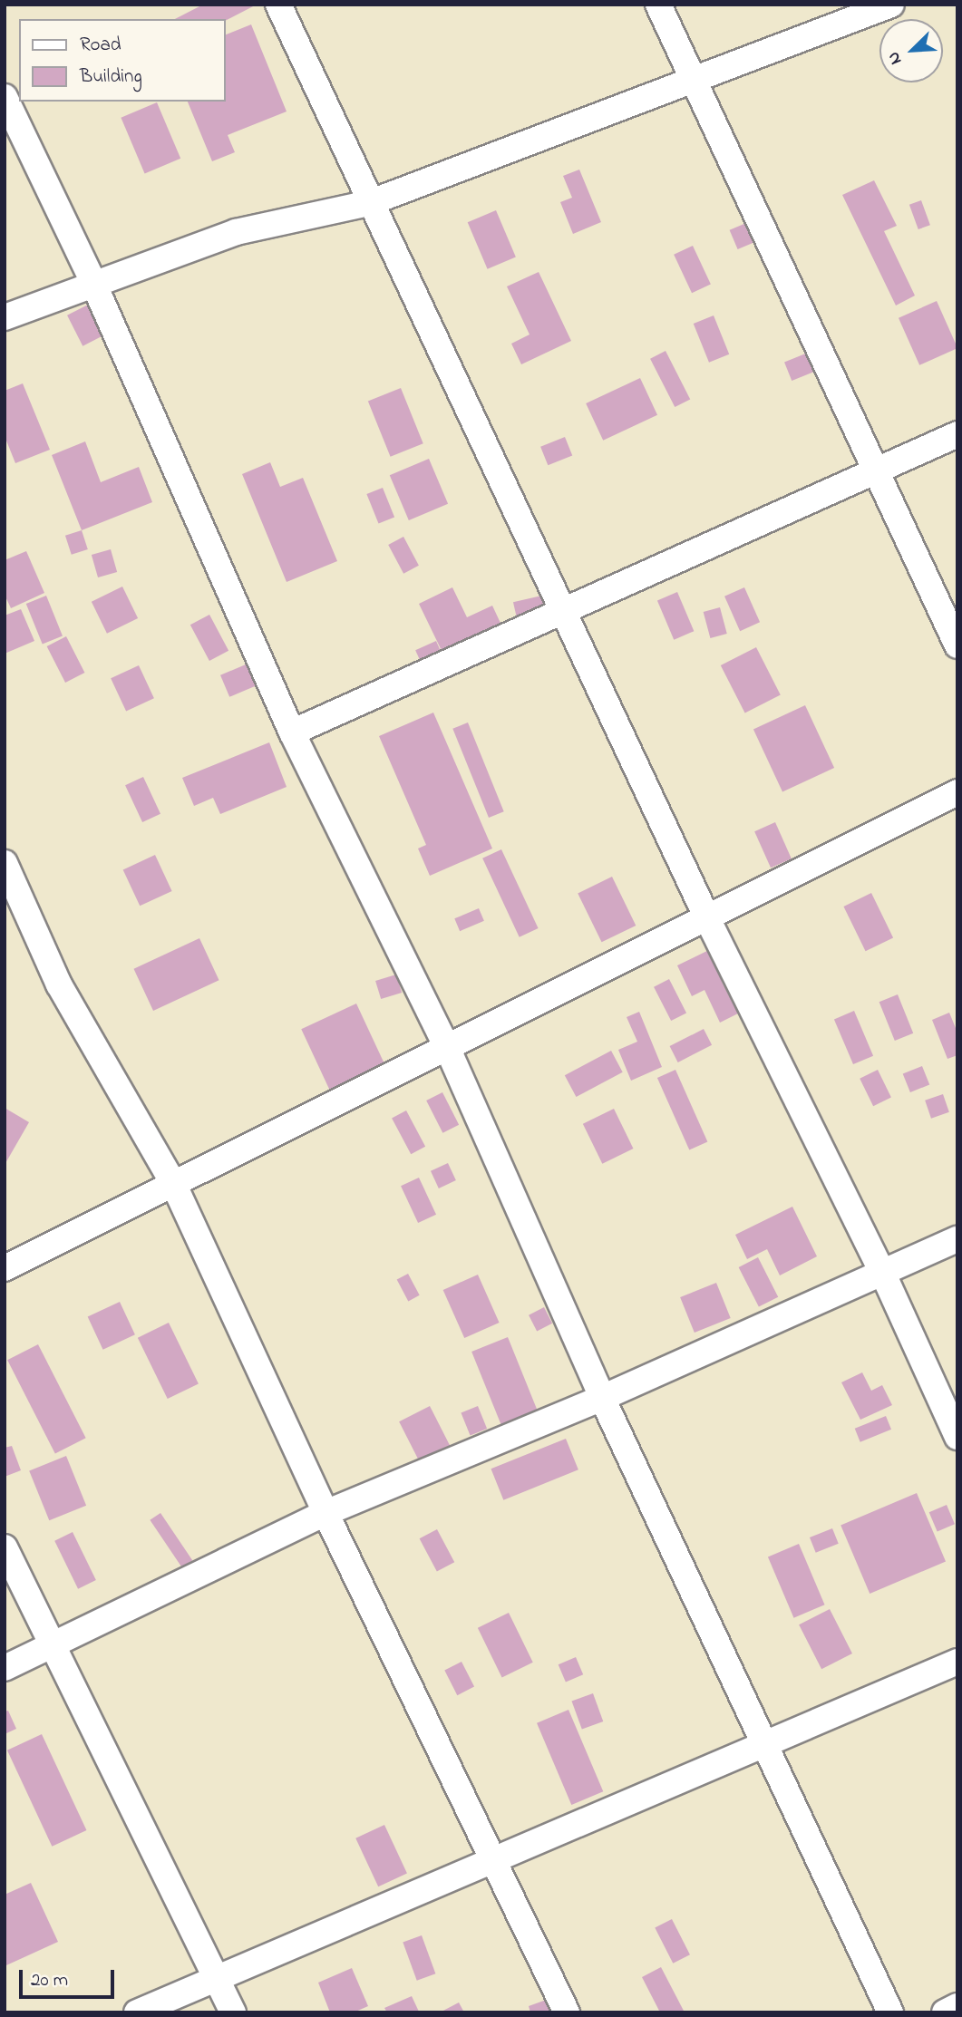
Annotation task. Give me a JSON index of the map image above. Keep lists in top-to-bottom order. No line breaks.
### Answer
{"legend":["Road","Building"],"scale_bar":"20 m","north":"bottom left"}
